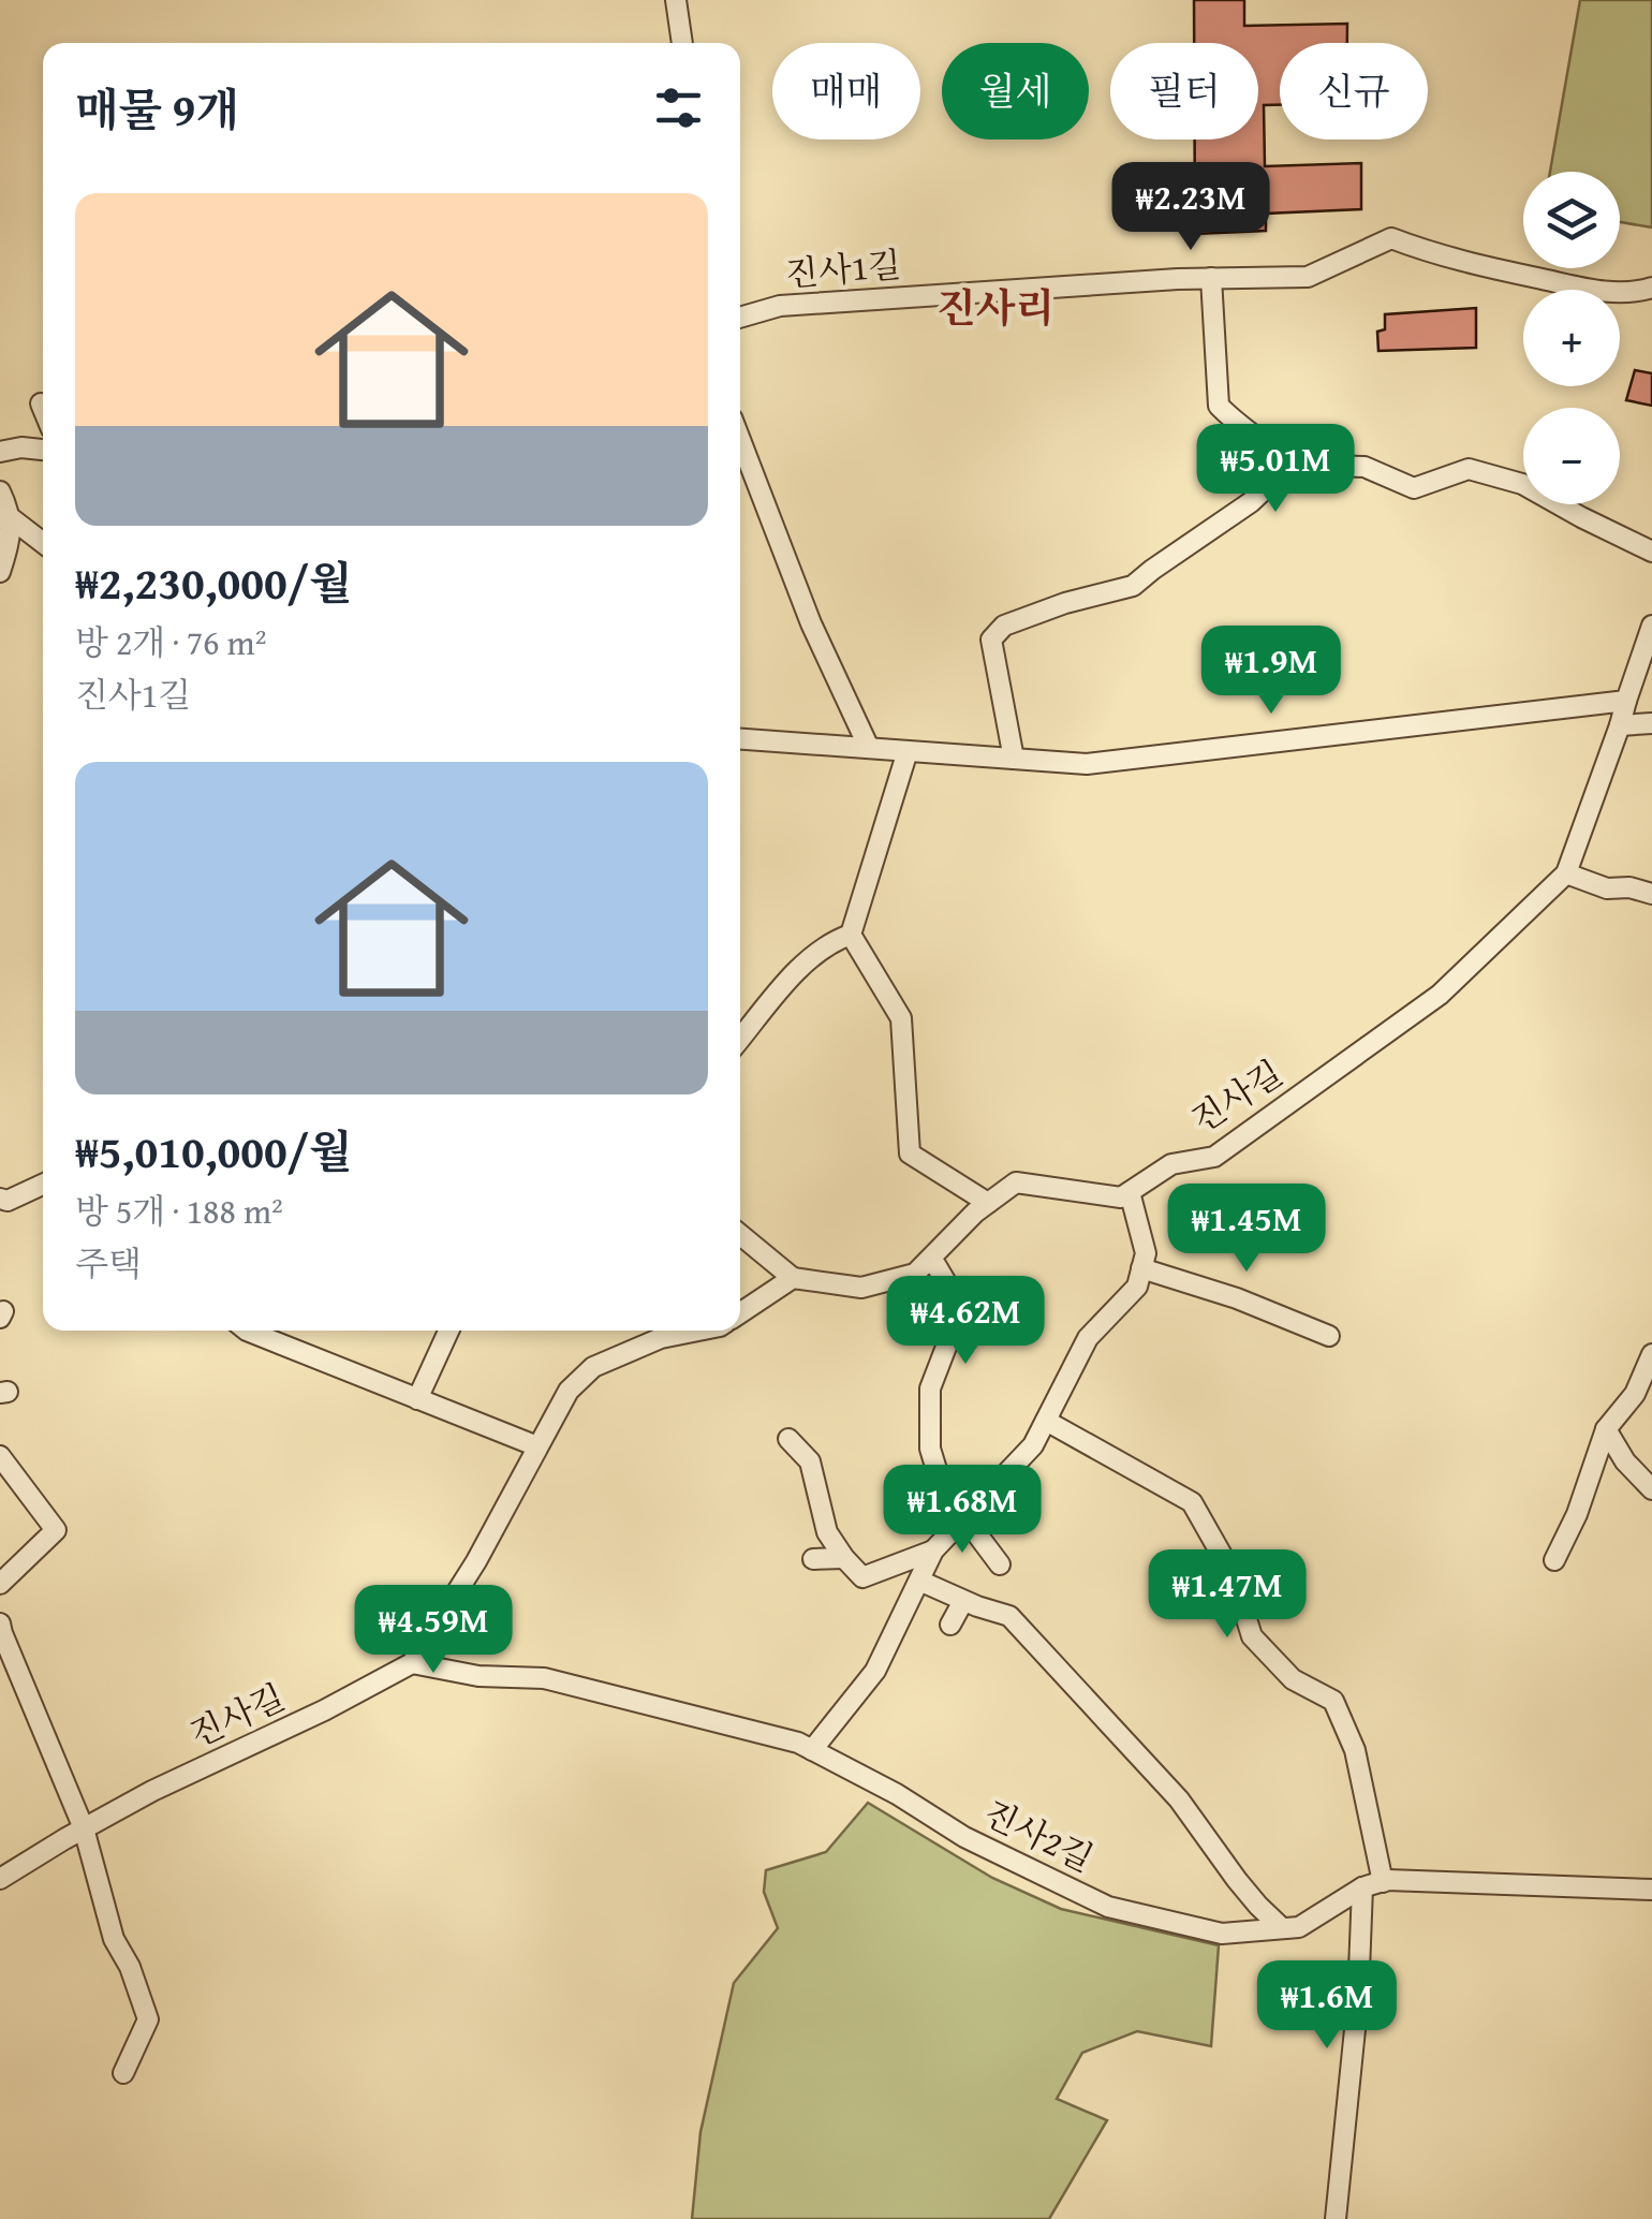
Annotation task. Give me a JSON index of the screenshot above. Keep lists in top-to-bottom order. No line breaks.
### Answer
{"streets":{"street":["진사1길","진사길","진사2길"]},"crossings":[["진사길","진사2길"]],"districts":["진사리"],"page":{"chip":["매매","월세","필터","신규"],"heading":"매물 9개","price":["₩2.23M","₩5.01M","₩1.9M","₩1.45M","₩4.62M","₩1.68M","₩1.47M","₩4.59M","₩1.6M"],"map_buttons":["+","−"],"list":[{"name":"₩2,230,000/월","note":"방 2개 · 76 m² · 진사1길"},{"name":"₩5,010,000/월","note":"방 5개 · 188 m² · 주택"}]}}
